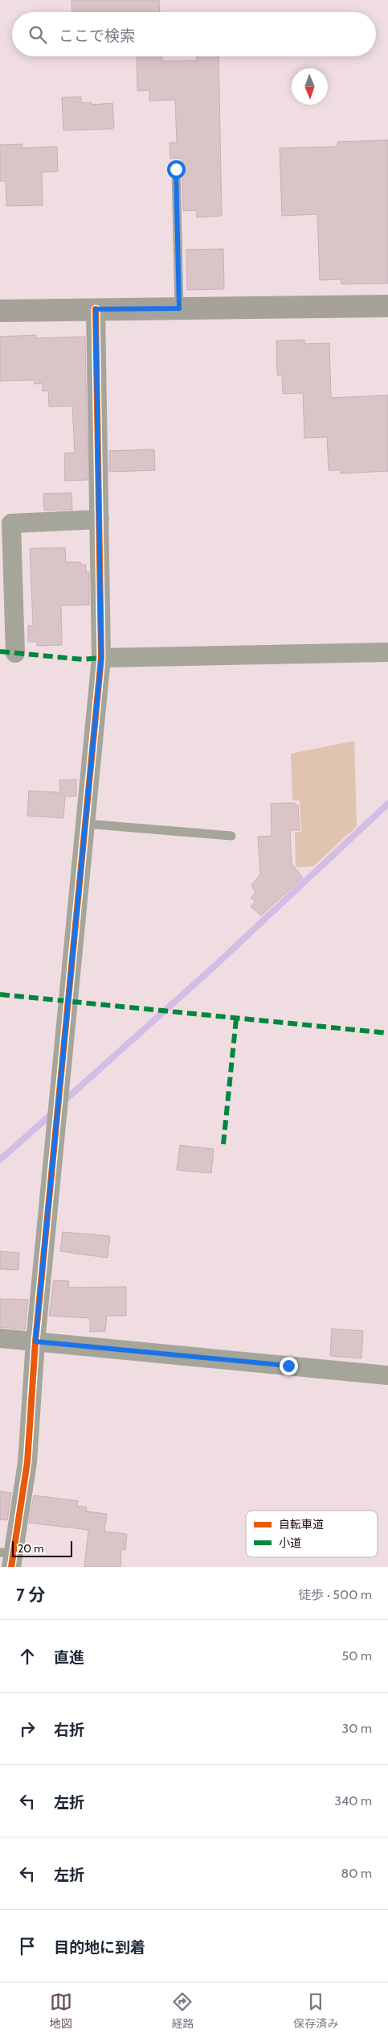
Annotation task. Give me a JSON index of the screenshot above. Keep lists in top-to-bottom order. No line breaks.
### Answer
{"legend":["自転車道","小道"],"scale_bar":"20 m","north":"bottom","page":{"search":"ここで検索","scale":"20 m","heading":["7 分","徒歩 · 500 m"],"list":[["直進","50 m"],["右折","30 m"],["左折","340 m"],["左折","80 m"],"目的地に到着"],"nav":["地図","経路","保存済み"]}}
